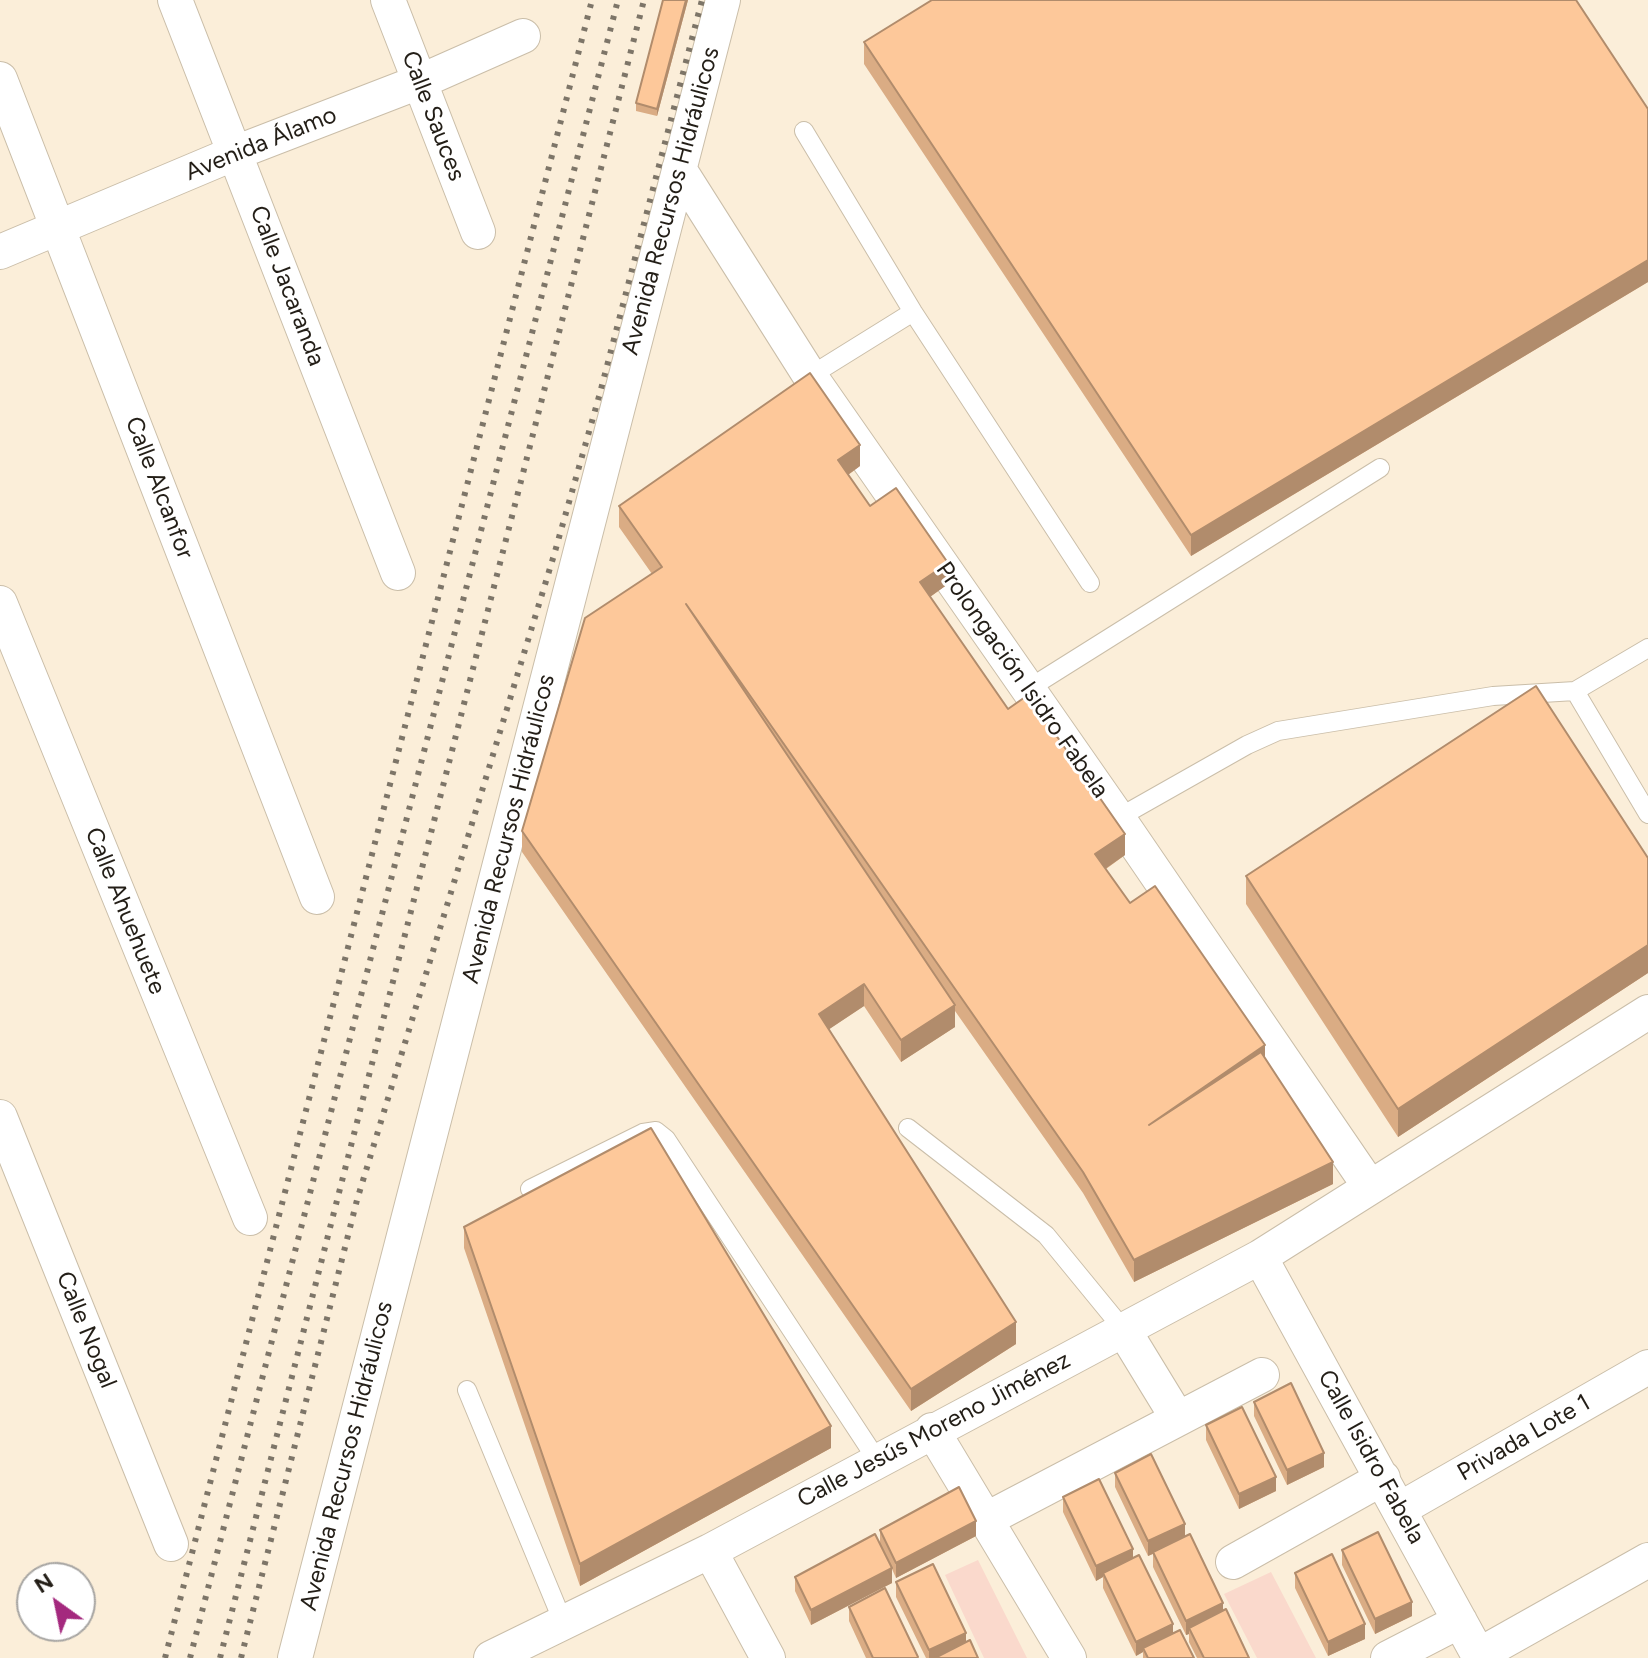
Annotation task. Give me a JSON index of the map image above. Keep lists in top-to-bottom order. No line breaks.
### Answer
{"streets":{"street":["Calle Sauces","Avenida Álamo","Avenida Recursos Hidráulicos","Calle Jacaranda","Calle Alcanfor","Prolongación Isidro Fabela","Calle Ahuehuete","Calle Nogal","Calle Jesús Moreno Jiménez","Privada Lote 1","Calle Isidro Fabela"]},"crossings":[["Calle Sauces","Avenida Álamo"],["Avenida Álamo","Calle Jacaranda"],["Avenida Álamo","Calle Alcanfor"],["Avenida Recursos Hidráulicos","Prolongación Isidro Fabela"],["Prolongación Isidro Fabela","Calle Jesús Moreno Jiménez"],["Calle Jesús Moreno Jiménez","Calle Isidro Fabela"],["Privada Lote 1","Calle Isidro Fabela"]],"north":"top left"}
